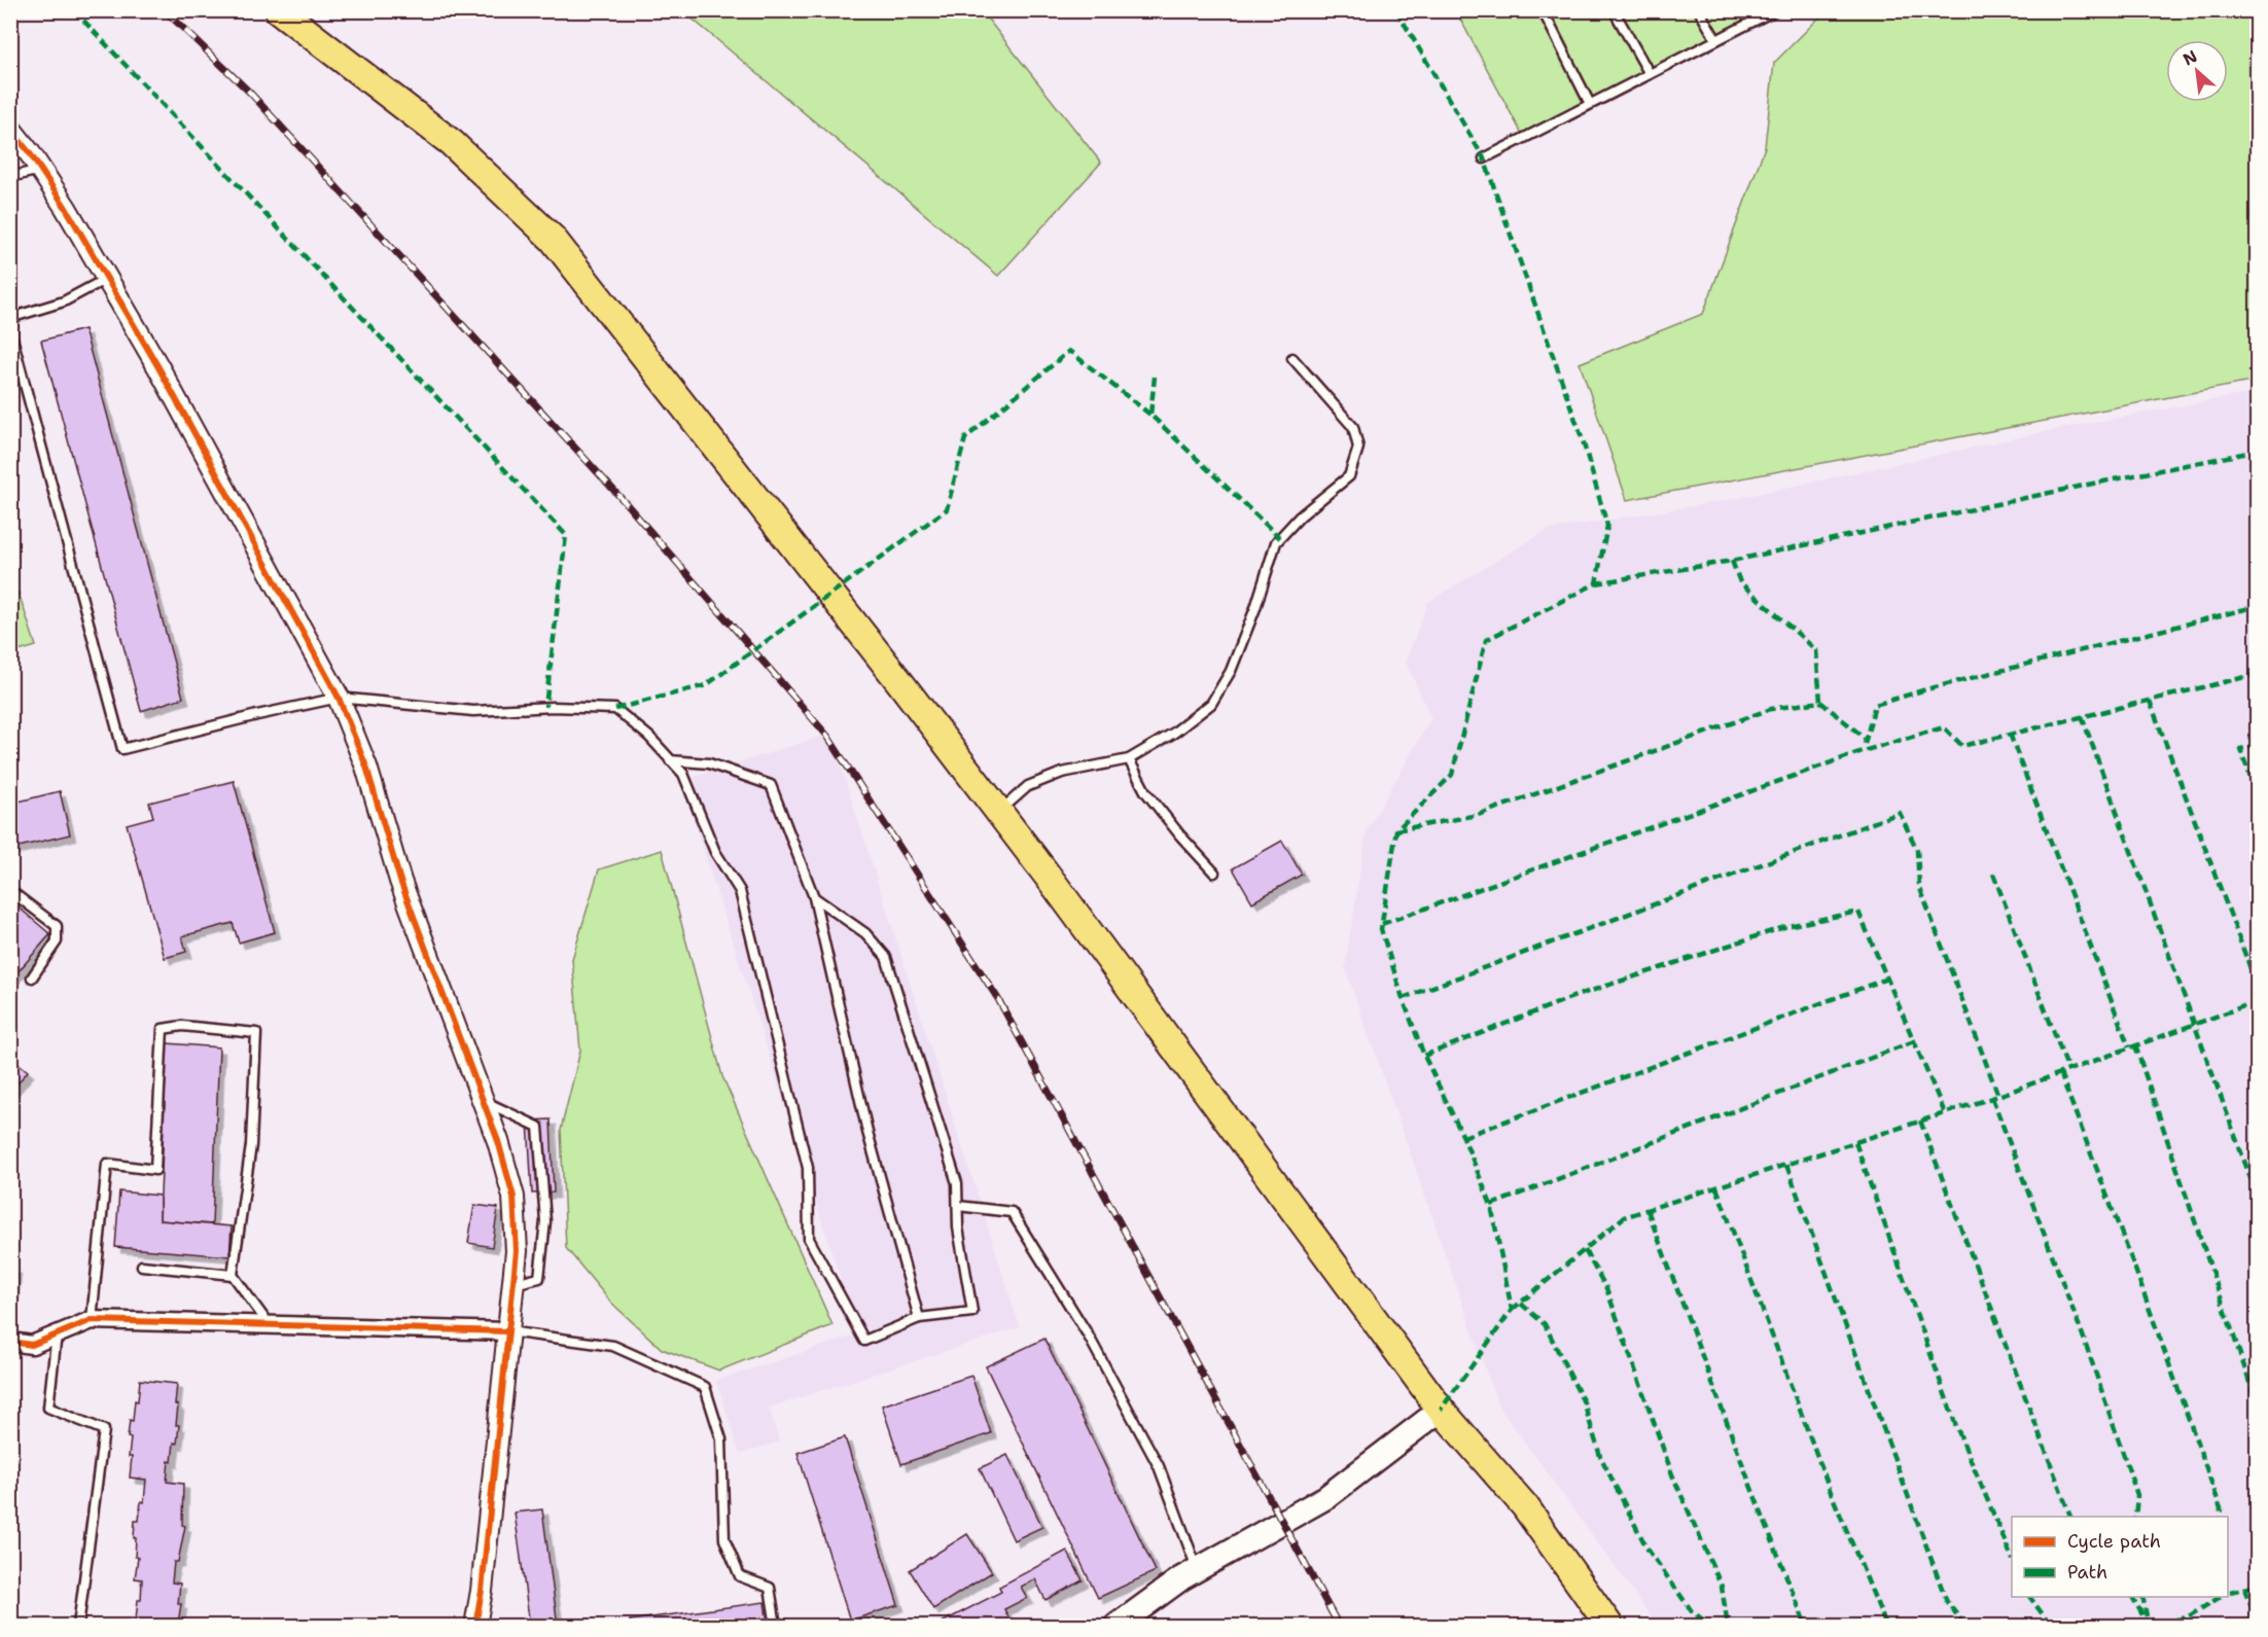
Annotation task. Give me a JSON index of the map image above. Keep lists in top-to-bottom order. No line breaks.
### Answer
{"legend":["Cycle path","Path"],"north":"top left"}
